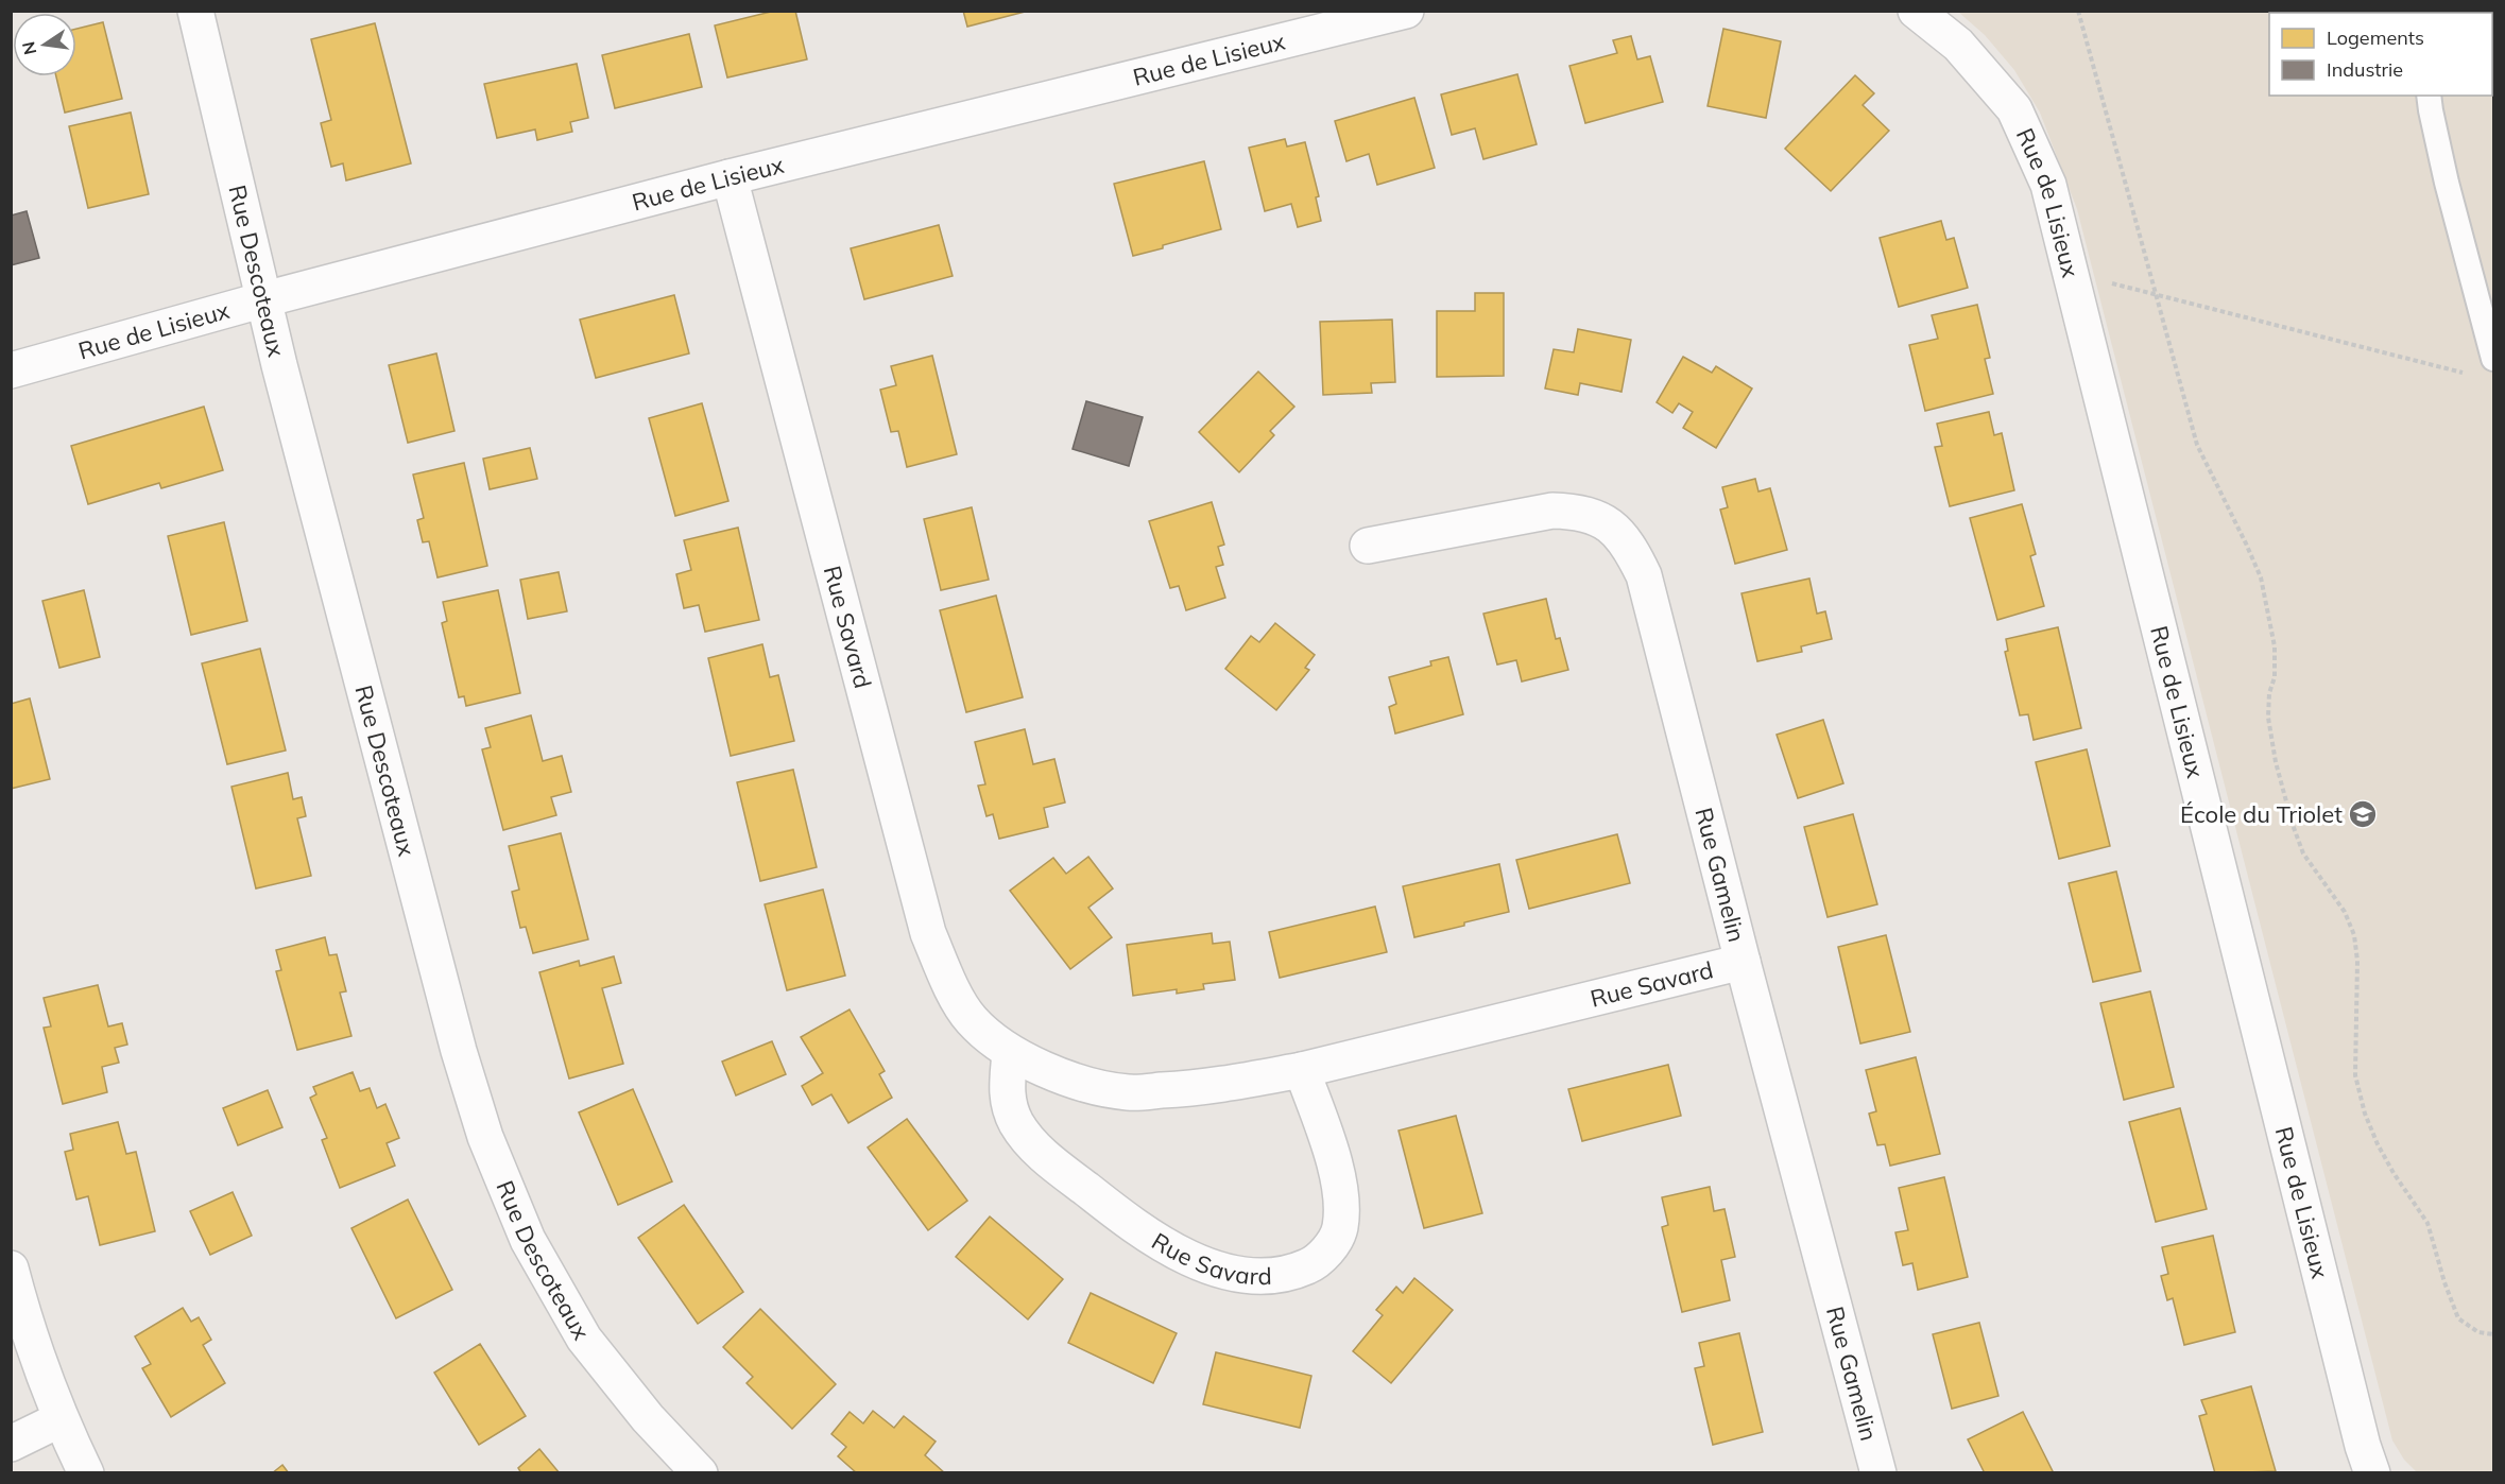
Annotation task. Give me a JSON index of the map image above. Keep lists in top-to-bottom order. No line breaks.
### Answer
{"streets":{"street":["Rue de Lisieux","Rue Descoteaux","Rue Savard","Rue Gamelin"]},"crossings":[["Rue de Lisieux","Rue Descoteaux"],["Rue de Lisieux","Rue Savard"],["Rue Savard","Rue Gamelin"]],"places":{"school or university":["École du Triolet"]},"legend":["Logements","Industrie"],"north":"left"}
